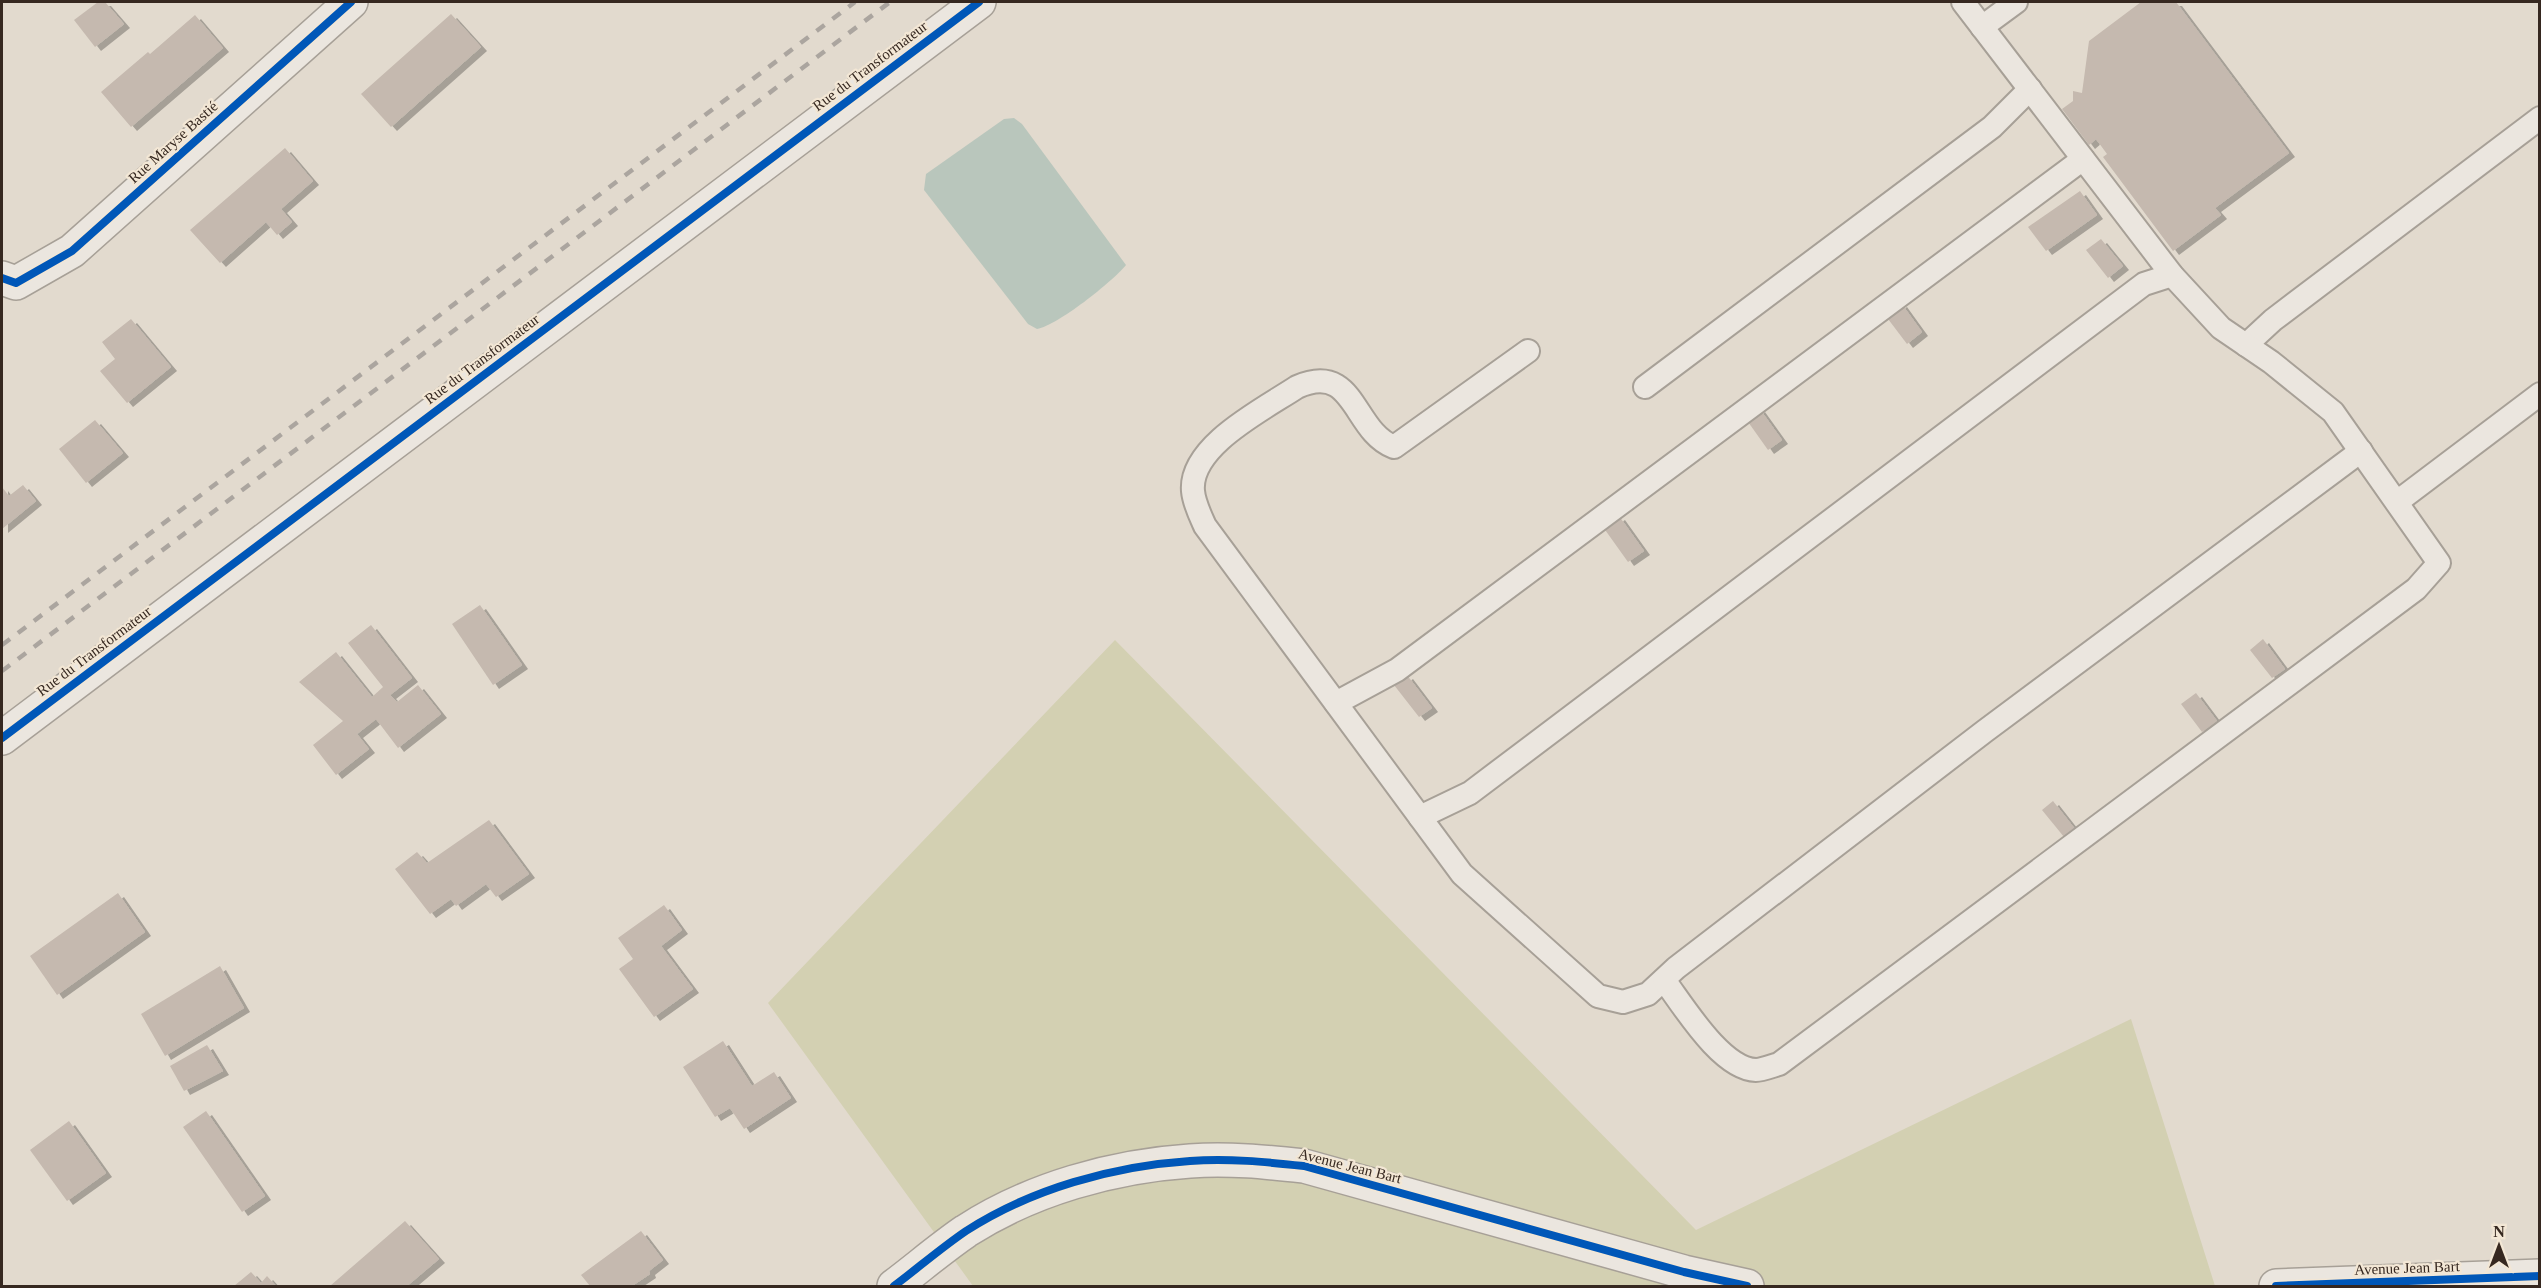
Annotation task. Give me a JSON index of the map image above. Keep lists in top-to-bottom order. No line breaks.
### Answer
{"streets":{"street":["Rue du Transformateur","Rue Maryse Bastié","Avenue Jean Bart"]},"north":"top"}
